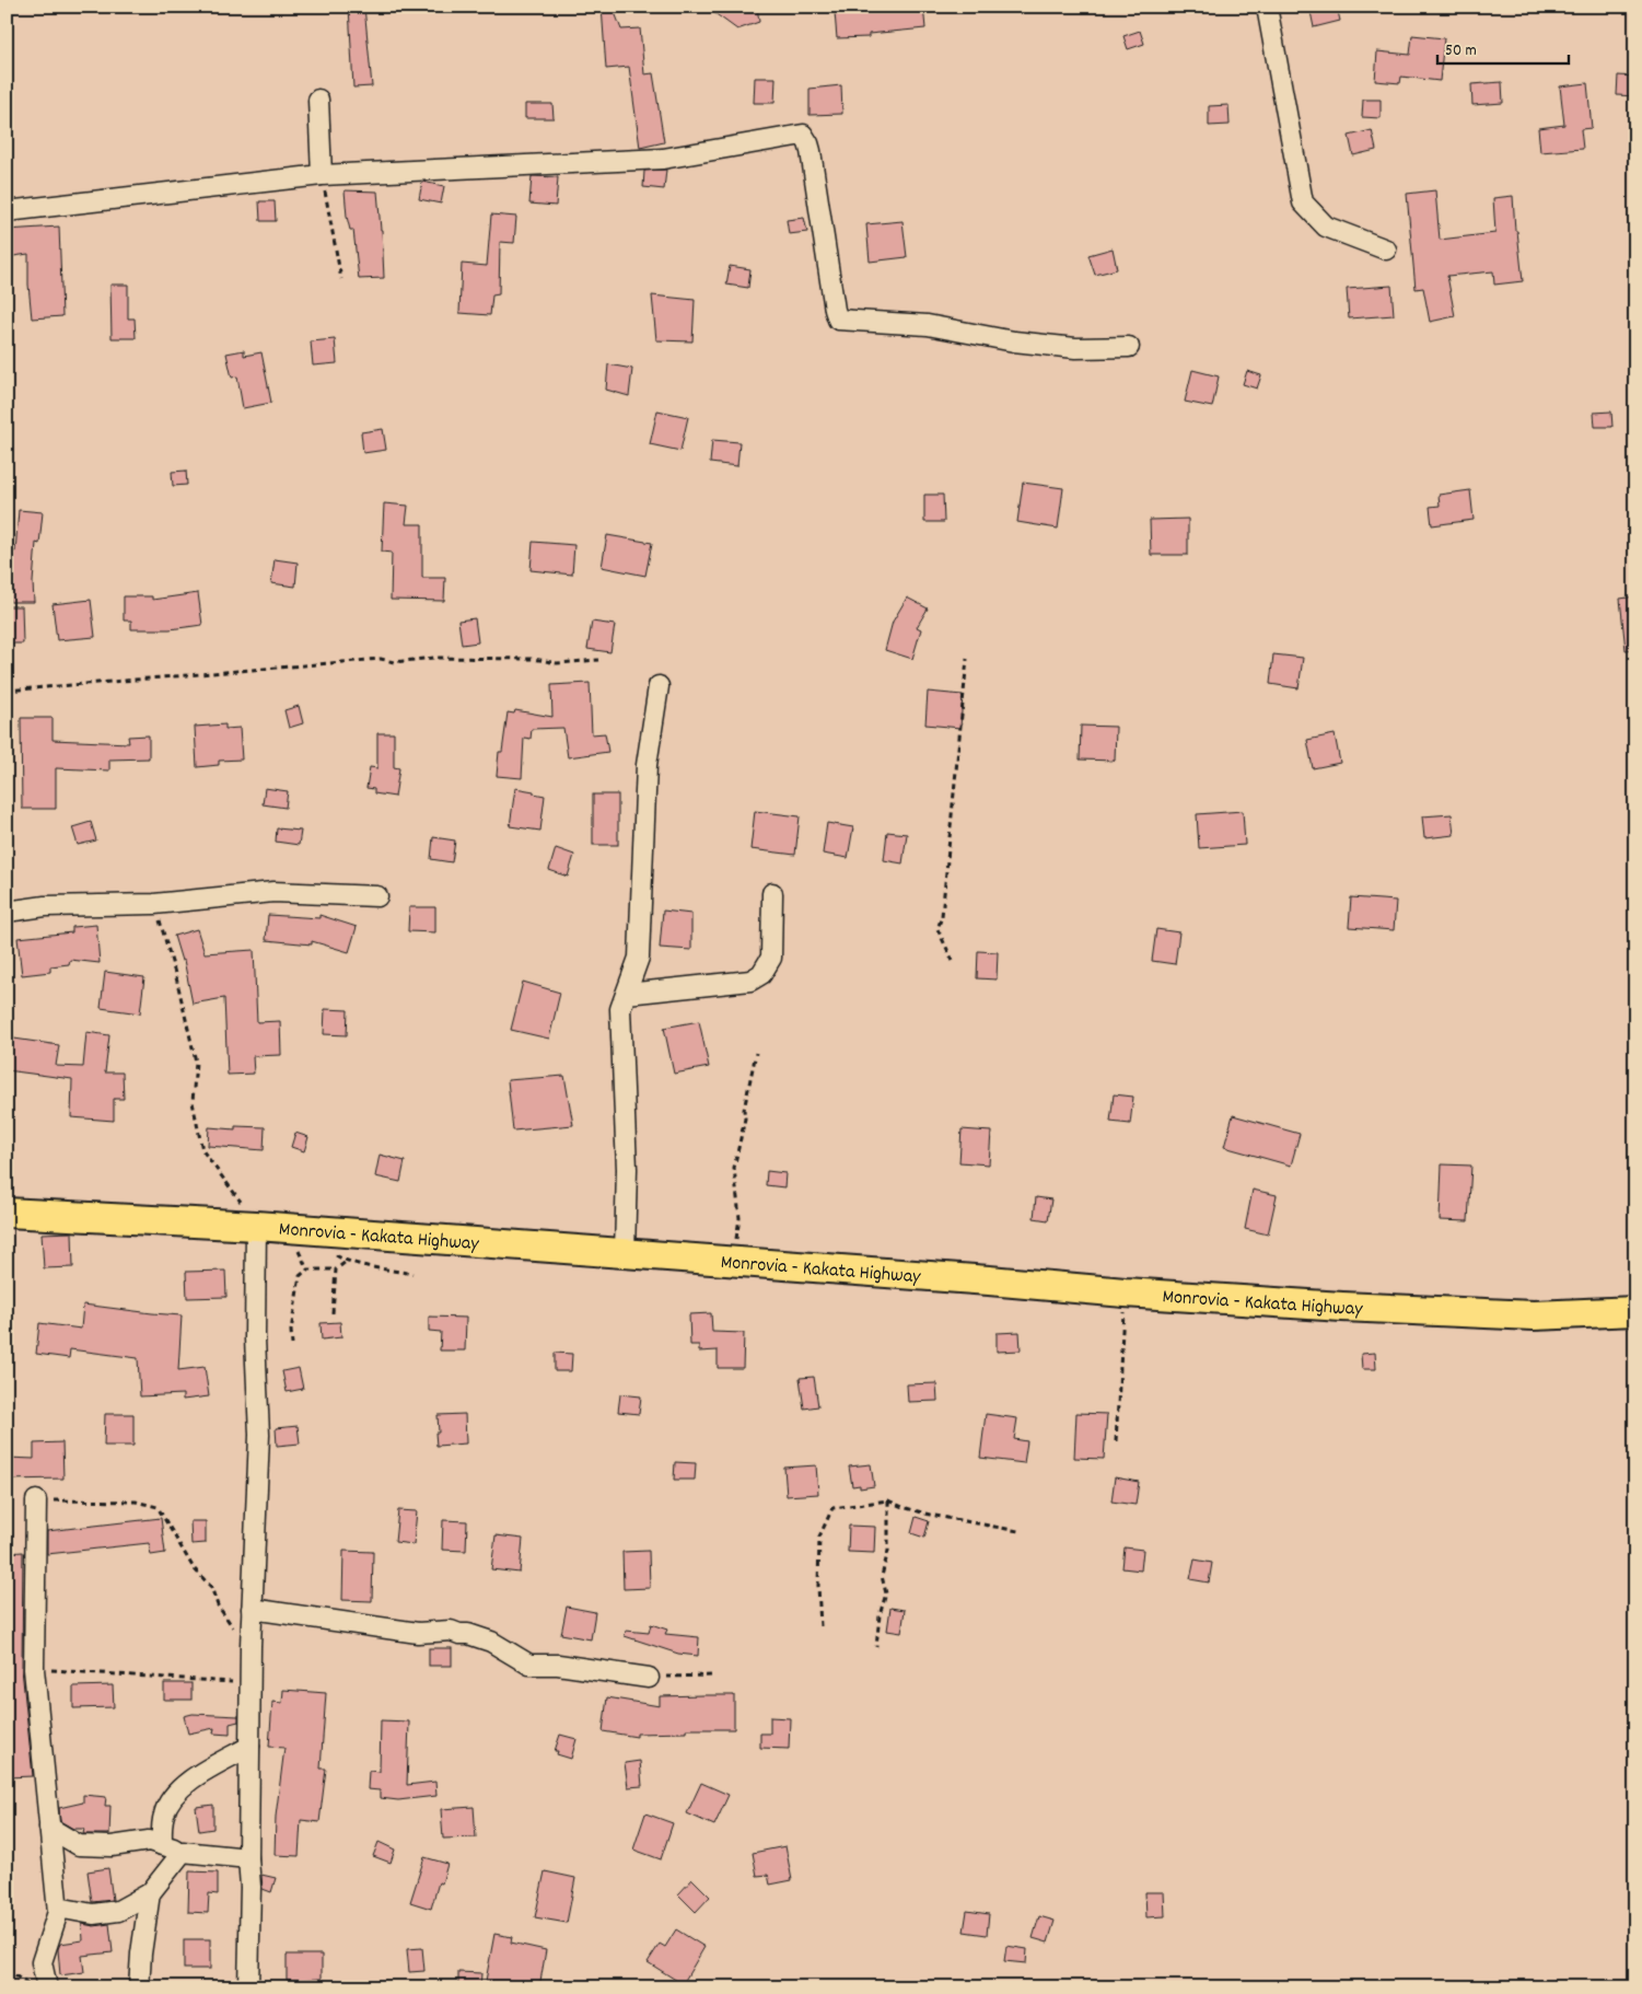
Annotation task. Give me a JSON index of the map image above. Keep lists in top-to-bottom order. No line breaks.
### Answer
{"streets":{"highway":["Monrovia - Kakata Highway"]},"scale_bar":"50 m"}
